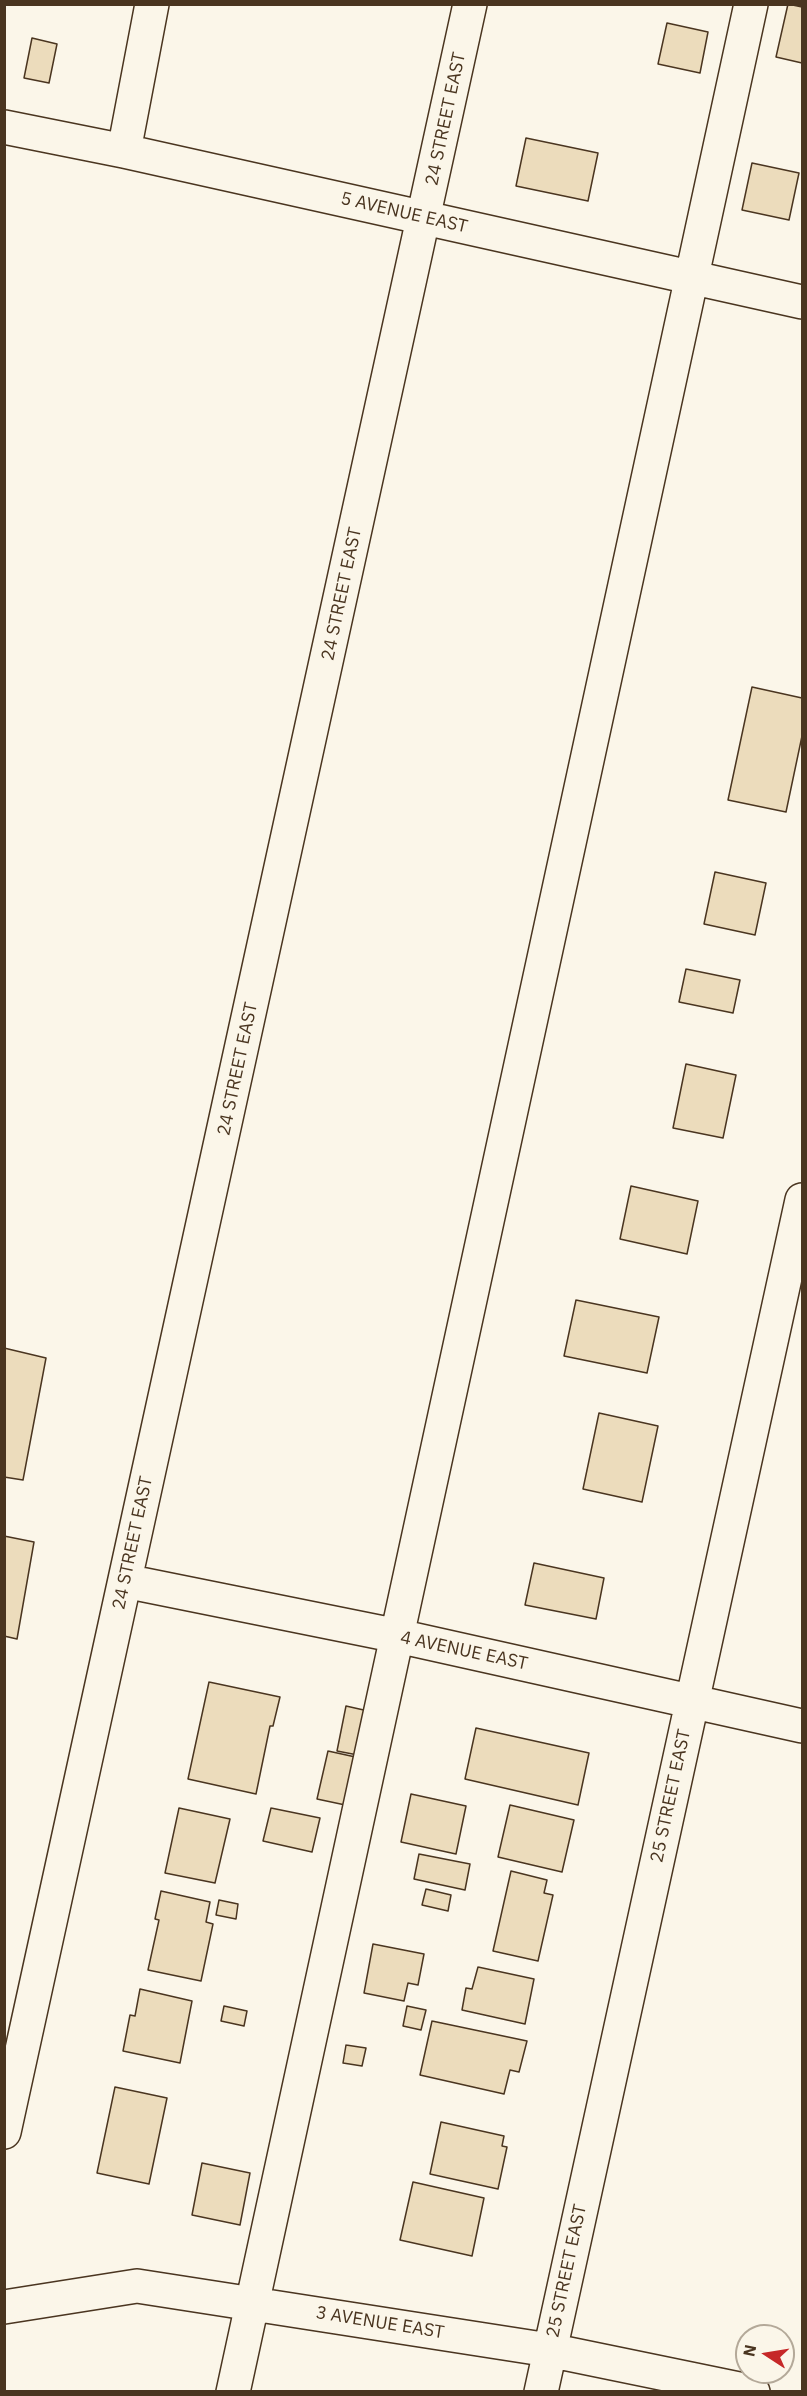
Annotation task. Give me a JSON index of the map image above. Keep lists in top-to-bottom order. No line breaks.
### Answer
{"streets":{"street":["24 STREET EAST","5 AVENUE EAST","4 AVENUE EAST","25 STREET EAST","3 AVENUE EAST"]},"crossings":[["24 STREET EAST","5 AVENUE EAST"],["24 STREET EAST","4 AVENUE EAST"],["4 AVENUE EAST","25 STREET EAST"],["25 STREET EAST","3 AVENUE EAST"]],"north":"left"}
